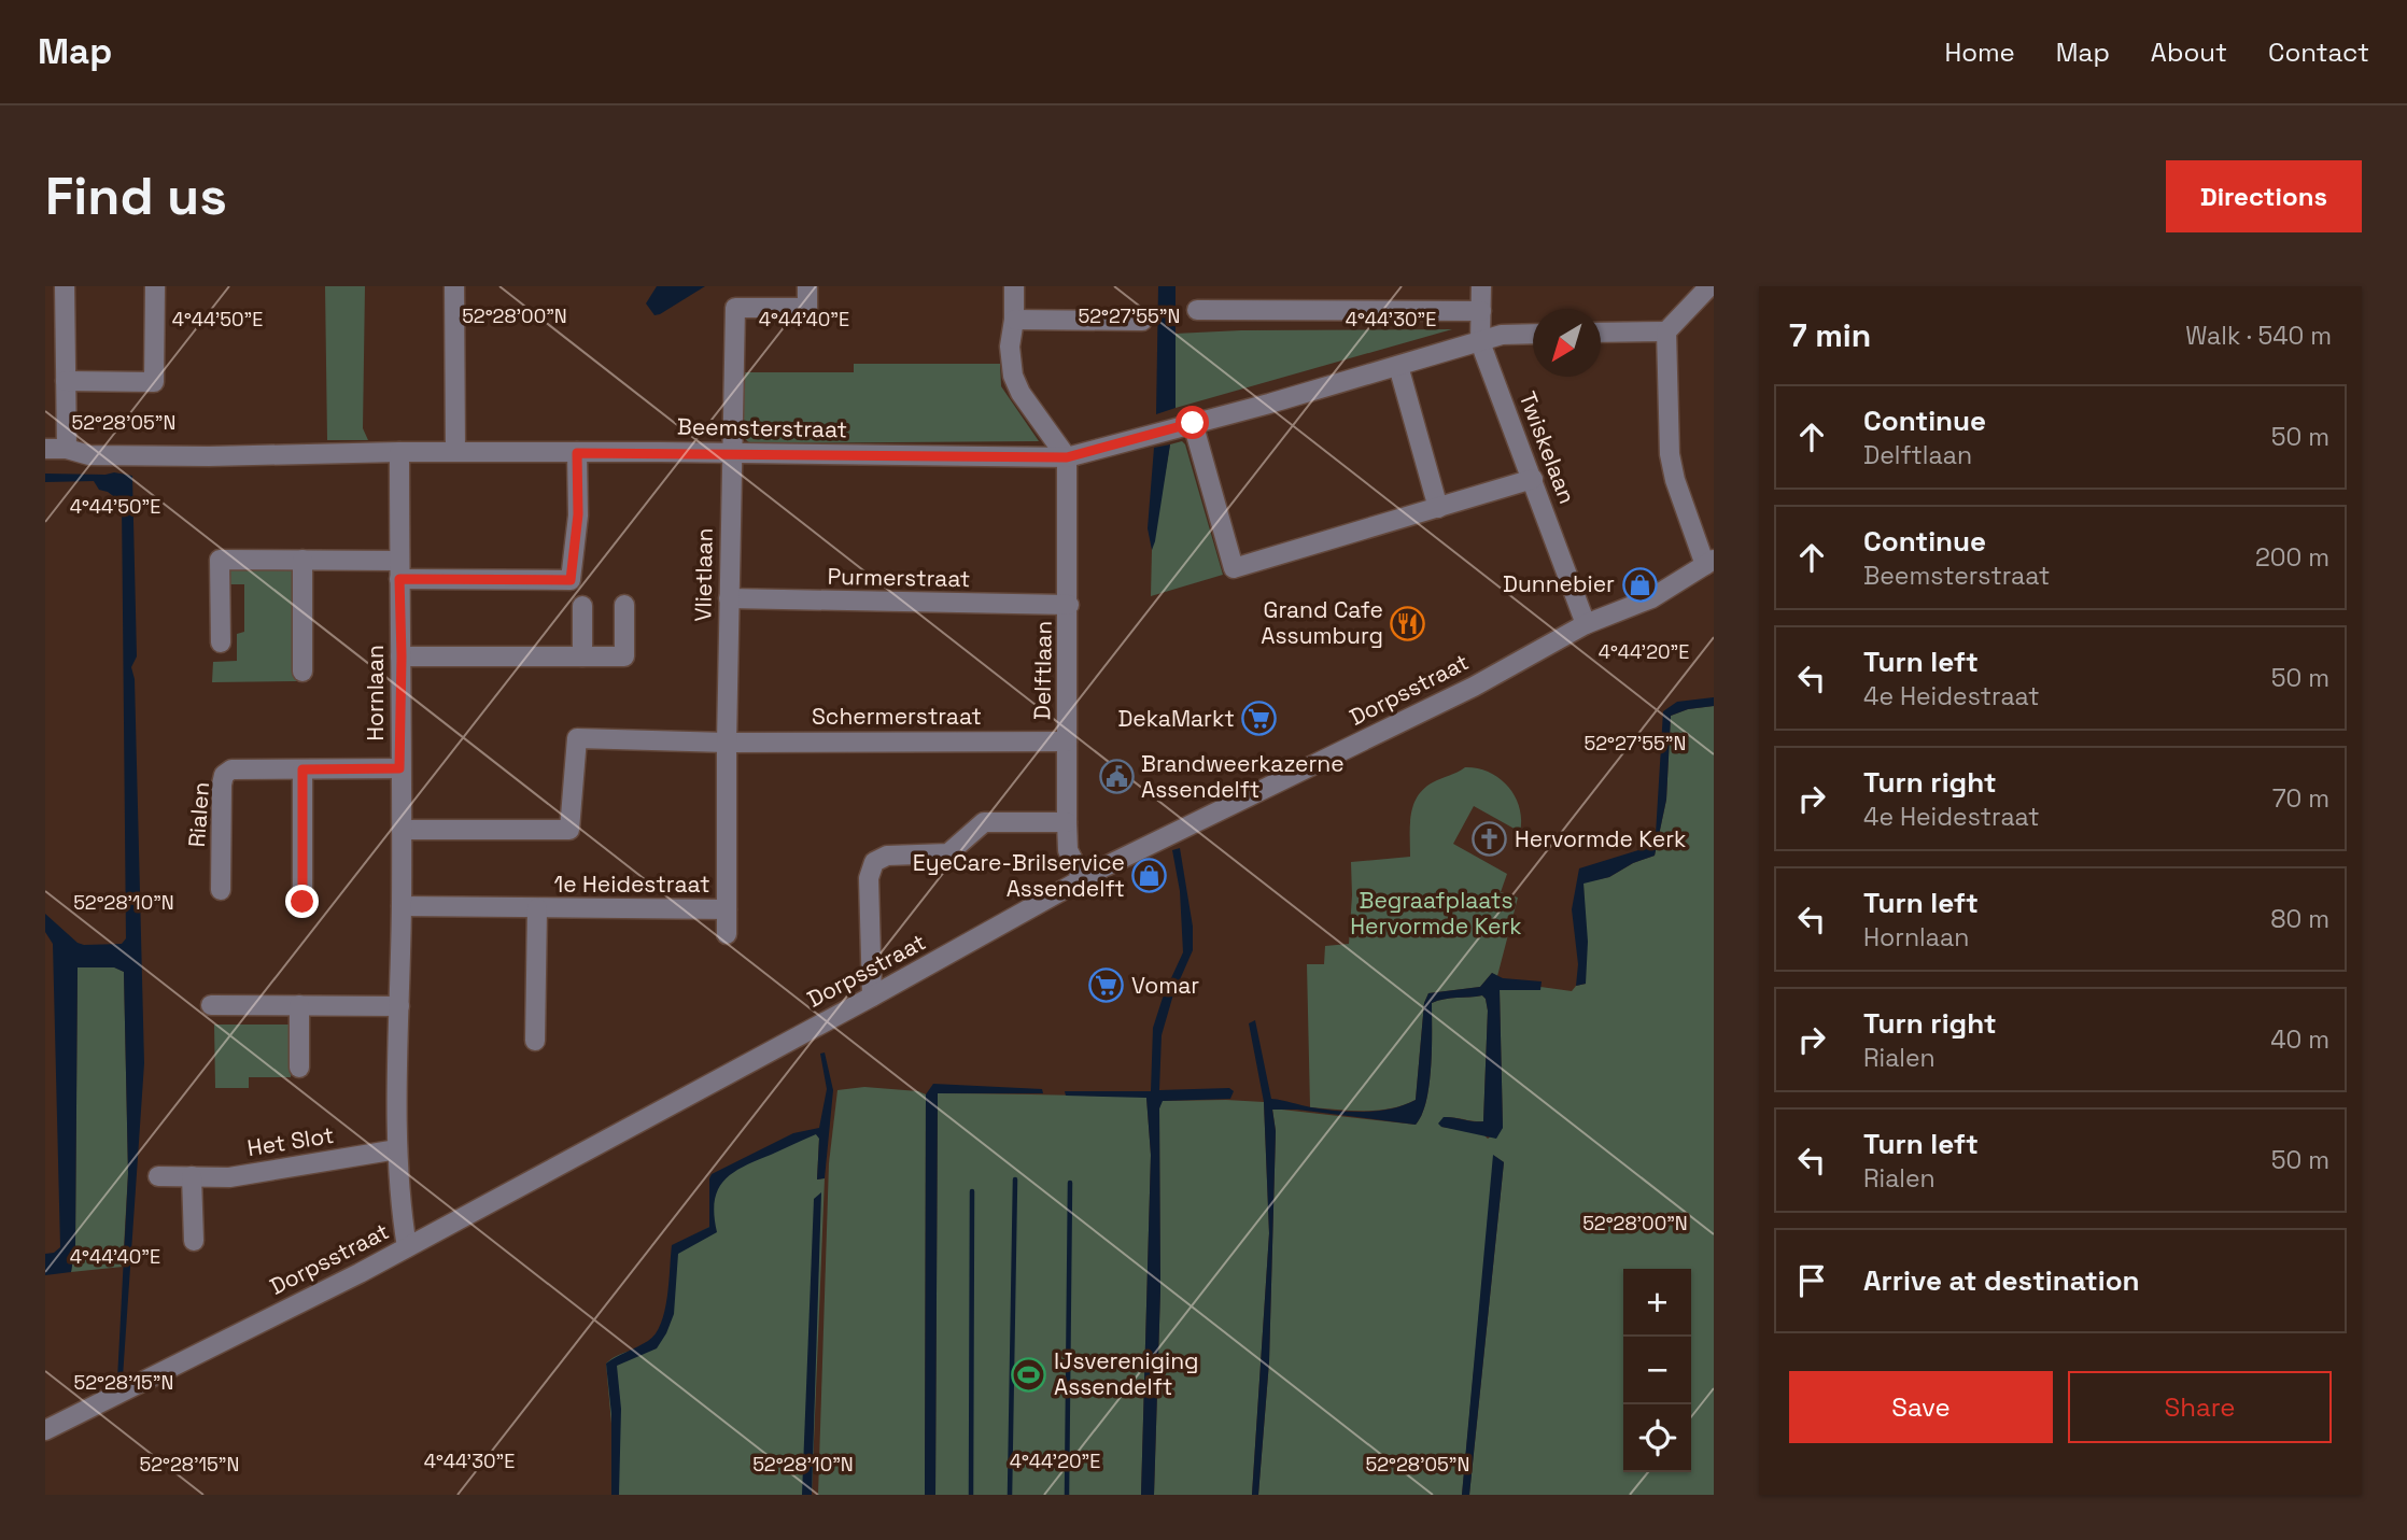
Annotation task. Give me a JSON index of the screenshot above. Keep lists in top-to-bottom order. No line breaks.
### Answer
{"streets":{"street":["Beemsterstraat","Twiskelaan","Vlietlaan","Purmerstraat","Delftlaan","Dorpsstraat","Hornlaan","Schermerstraat","Rialen","1e Heidestraat","Het Slot"]},"crossings":[["Beemsterstraat","Vlietlaan"],["Beemsterstraat","Delftlaan"],["Twiskelaan","Dorpsstraat"],["Vlietlaan","Purmerstraat"],["Vlietlaan","Schermerstraat"],["Vlietlaan","1e Heidestraat"],["Purmerstraat","Delftlaan"],["Delftlaan","Dorpsstraat"],["Delftlaan","Schermerstraat"],["Dorpsstraat","Hornlaan"],["Hornlaan","Schermerstraat"],["Hornlaan","Rialen"],["Hornlaan","1e Heidestraat"],["Hornlaan","Het Slot"]],"parks":["Begraafplaats Hervormde Kerk"],"places":{"shop":["Dunnebier","EyeCare-Brilservice Assendelft"],"restaurant":["Grand Cafe Assumburg"],"supermarket":["DekaMarkt","Vomar"],"public building":["Brandweerkazerne Assendelft"],"church":["Hervormde Kerk"],"sports":["IJsvereniging Assendelft"]},"north":"bottom left","page":{"header":"Map","nav":["Home","Map","About","Contact"],"buttons":["Directions",["Save","Share"]],"title":"Find us","heading":["7 min","Walk · 540 m"],"list":[["Continue","Delftlaan","50 m"],["Continue","Beemsterstraat","200 m"],["Turn left","4e Heidestraat","50 m"],["Turn right","4e Heidestraat","70 m"],["Turn left","Hornlaan","80 m"],["Turn right","Rialen","40 m"],["Turn left","Rialen","50 m"],"Arrive at destination"],"map_buttons":["+","−"]},"coordinates":["52°27'55\"N","52°28'00\"N","4°44'50\"E","4°44'40\"E","4°44'30\"E","52°28'05\"N","4°44'20\"E","52°28'10\"N","52°28'15\"N"]}
